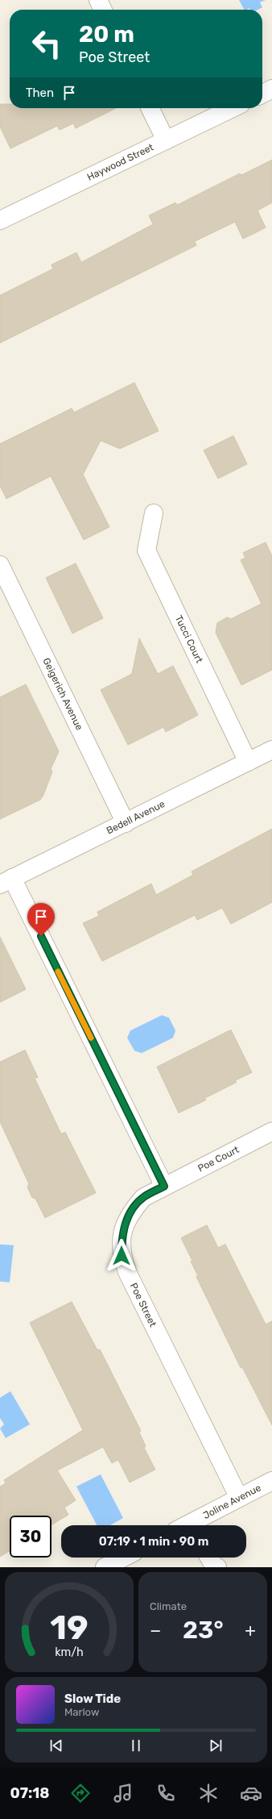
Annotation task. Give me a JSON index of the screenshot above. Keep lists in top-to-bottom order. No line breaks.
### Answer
{"streets":{"street":["Haywood Street","Tucci Court","Geigerich Avenue","Bedell Avenue","Poe Court","Poe Street","Joline Avenue"]},"crossings":[["Tucci Court","Bedell Avenue"],["Geigerich Avenue","Bedell Avenue"],["Poe Court","Poe Street"],["Poe Street","Joline Avenue"]],"page":{"turn":["20 m","Poe Street"],"then":"Then","limit":"30","trip":"07:19 · 1 min · 90 m","tile":"Climate","heat":["−","23°","+"],"song":["Slow Tide","Marlow"],"tabs":"07:18","gauge":["19","km/h"]}}
